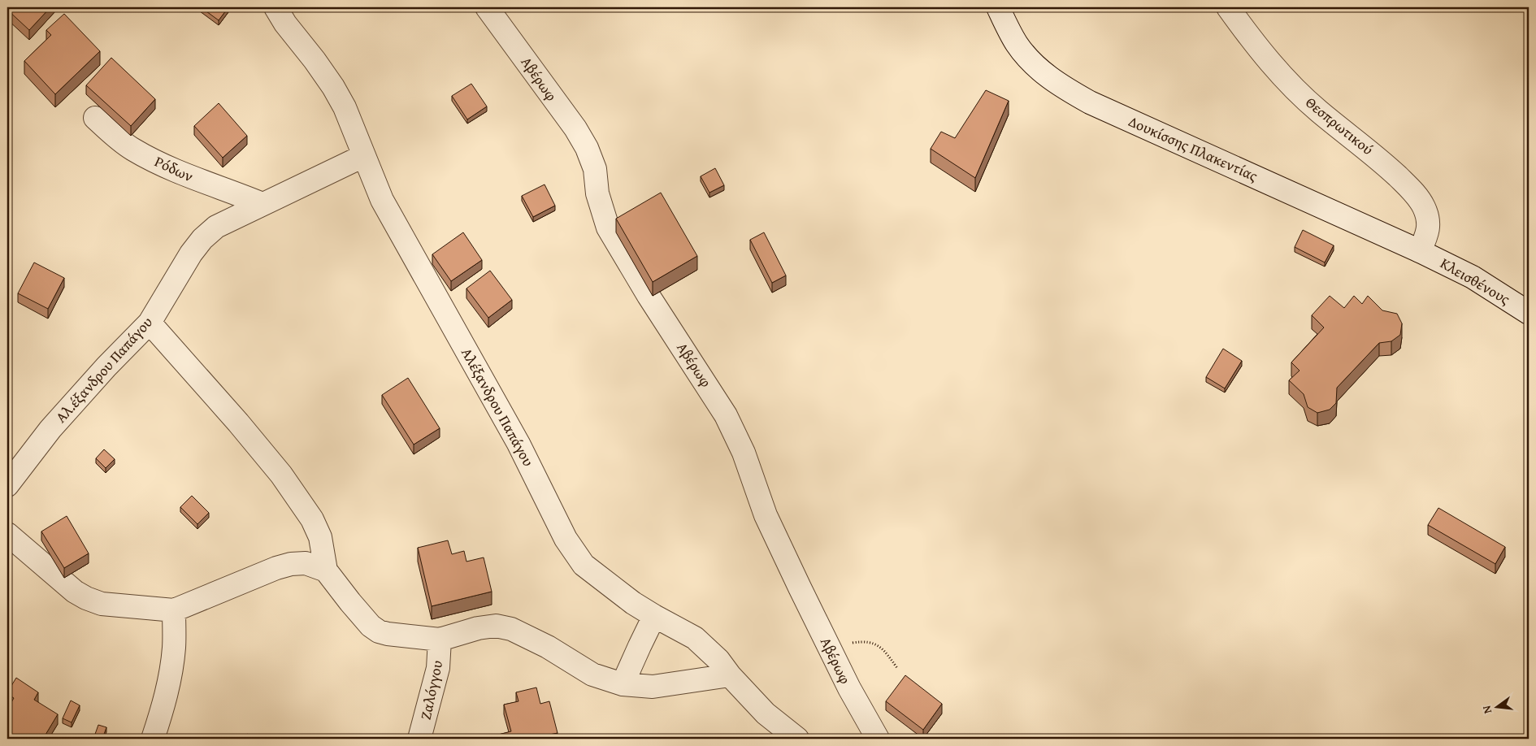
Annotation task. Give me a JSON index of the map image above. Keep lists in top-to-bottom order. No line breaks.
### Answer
{"streets":{"street":["Αβέρωφ","Θεσπρωτικού","Δουκίσσης Πλακεντίας","Ρόδων","Κλεισθένους","Αλ.έξανδρου Παπάγου","Αλέξανδρου Παπάγου","Ζαλόγγου"]},"crossings":[["Θεσπρωτικού","Δουκίσσης Πλακεντίας"],["Θεσπρωτικού","Κλεισθένους"],["Δουκίσσης Πλακεντίας","Κλεισθένους"],["Ρόδων","Αλ.έξανδρου Παπάγου"],["Αλ.έξανδρου Παπάγου","Αλέξανδρου Παπάγου"]],"north":"left"}
